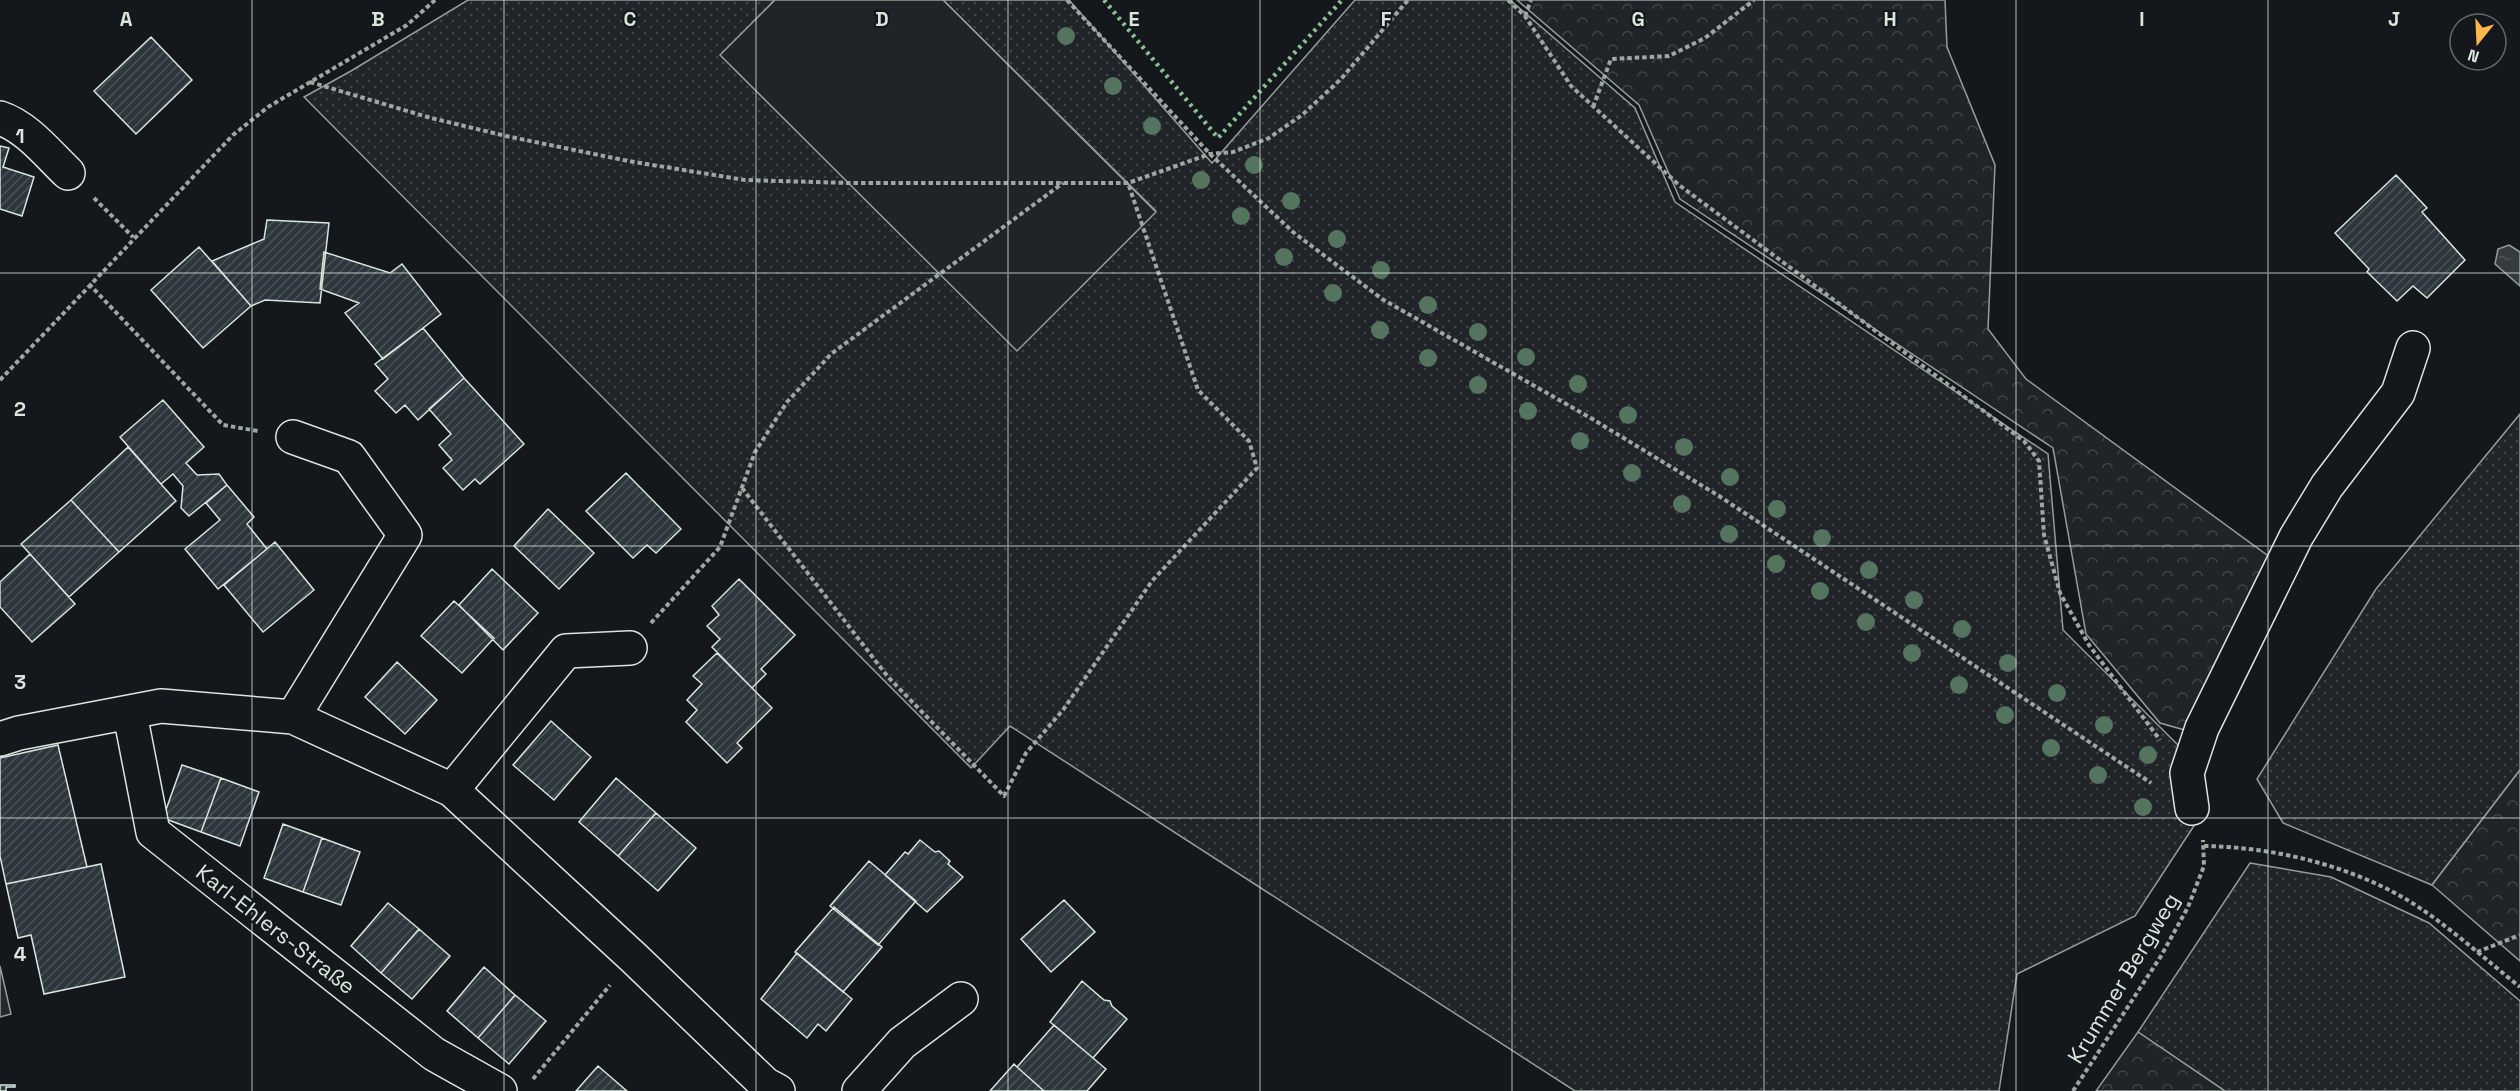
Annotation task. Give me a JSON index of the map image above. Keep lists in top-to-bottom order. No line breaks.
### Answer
{"streets":{"street":["Karl-Ehlers-Straße"],"path":["Krummer Bergweg"]},"north":"bottom","grid":{"columns":["A","B","C","D","E","F","G","H","I","J"],"rows":["1","2","3","4"]}}
